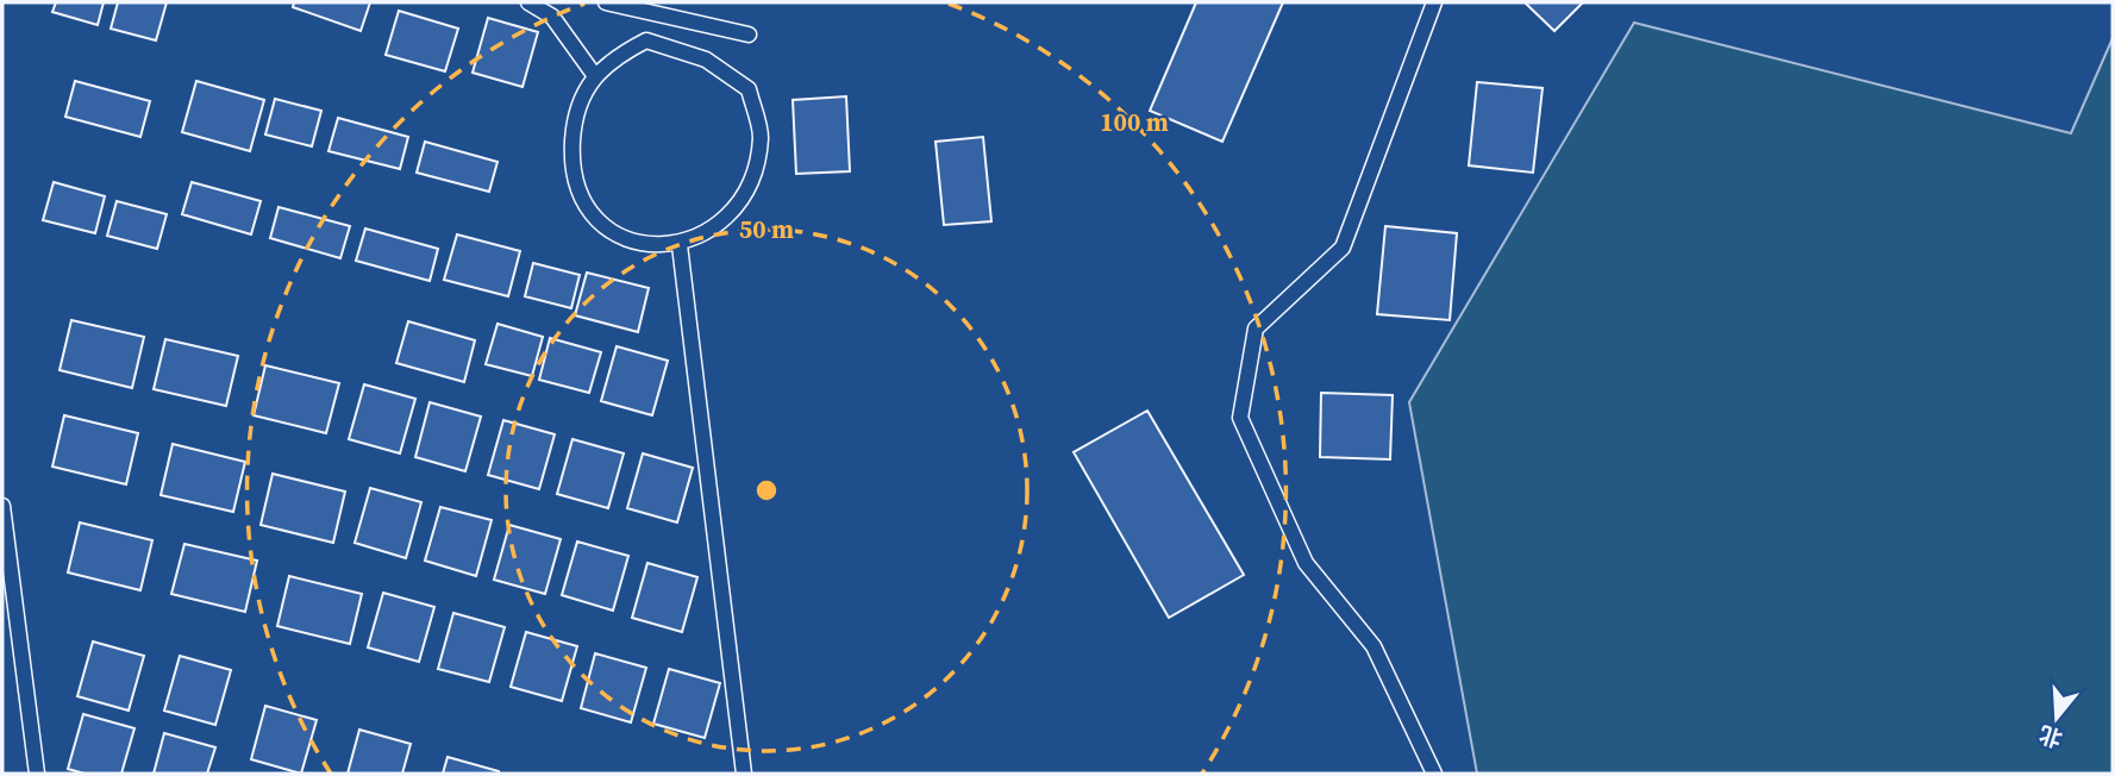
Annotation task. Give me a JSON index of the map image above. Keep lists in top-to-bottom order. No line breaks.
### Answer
{"north":"bottom","rings":["100 m","50 m"]}
